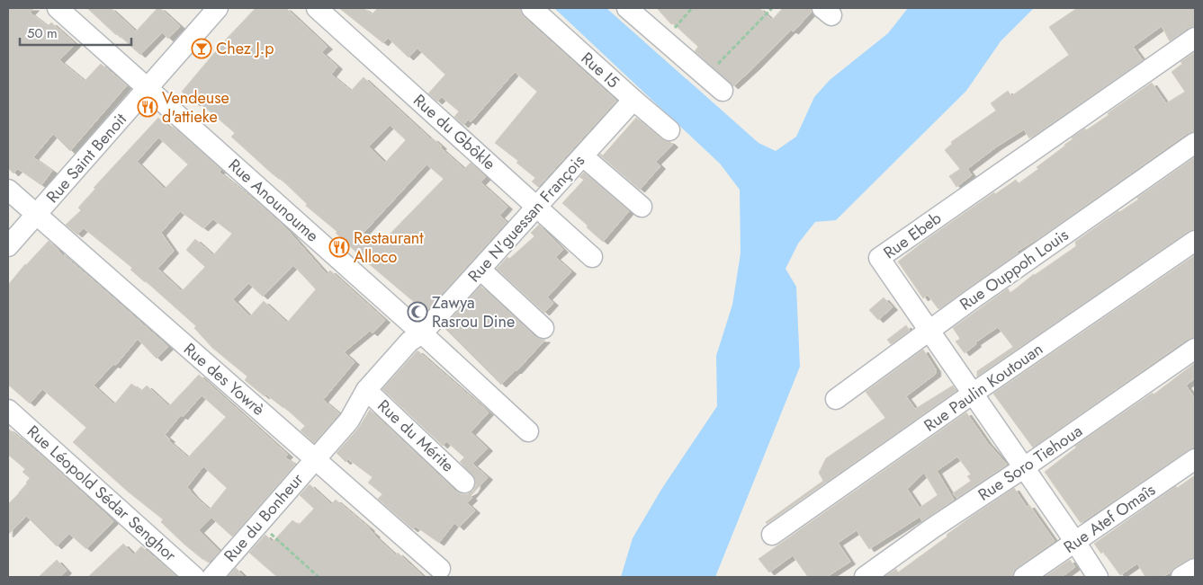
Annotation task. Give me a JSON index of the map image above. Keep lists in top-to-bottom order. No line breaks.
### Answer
{"streets":{"street":["Rue I5","Rue du Gbôkle","Rue Saint Benoit","Rue Anounoume","Rue N'guessan François","Rue Ebeb","Rue Ouppoh Louis","Rue des Yowrè","Rue Paulin Koutouan","Rue du Mérite","Rue Soro Tiehoua","Rue Léopold Sédar Senghor","Rue du Bonheur","Rue Atef Omaîs"]},"crossings":[["Rue I5","Rue N'guessan François"],["Rue du Gbôkle","Rue N'guessan François"],["Rue Saint Benoit","Rue Anounoume"],["Rue Saint Benoit","Rue des Yowrè"],["Rue Anounoume","Rue N'guessan François"],["Rue N'guessan François","Rue des Yowrè"],["Rue N'guessan François","Rue du Mérite"],["Rue N'guessan François","Rue du Bonheur"],["Rue Ebeb","Rue Ouppoh Louis"],["Rue Ebeb","Rue Paulin Koutouan"],["Rue Ebeb","Rue Soro Tiehoua"],["Rue Ebeb","Rue Atef Omaîs"],["Rue des Yowrè","Rue du Bonheur"]],"places":{"bar":["Chez J.p"],"restaurant":["Vendeuse d'attieke","Restaurant Alloco"],"mosque":["Zawya Rasrou Dine"]},"scale_bar":"50 m"}
